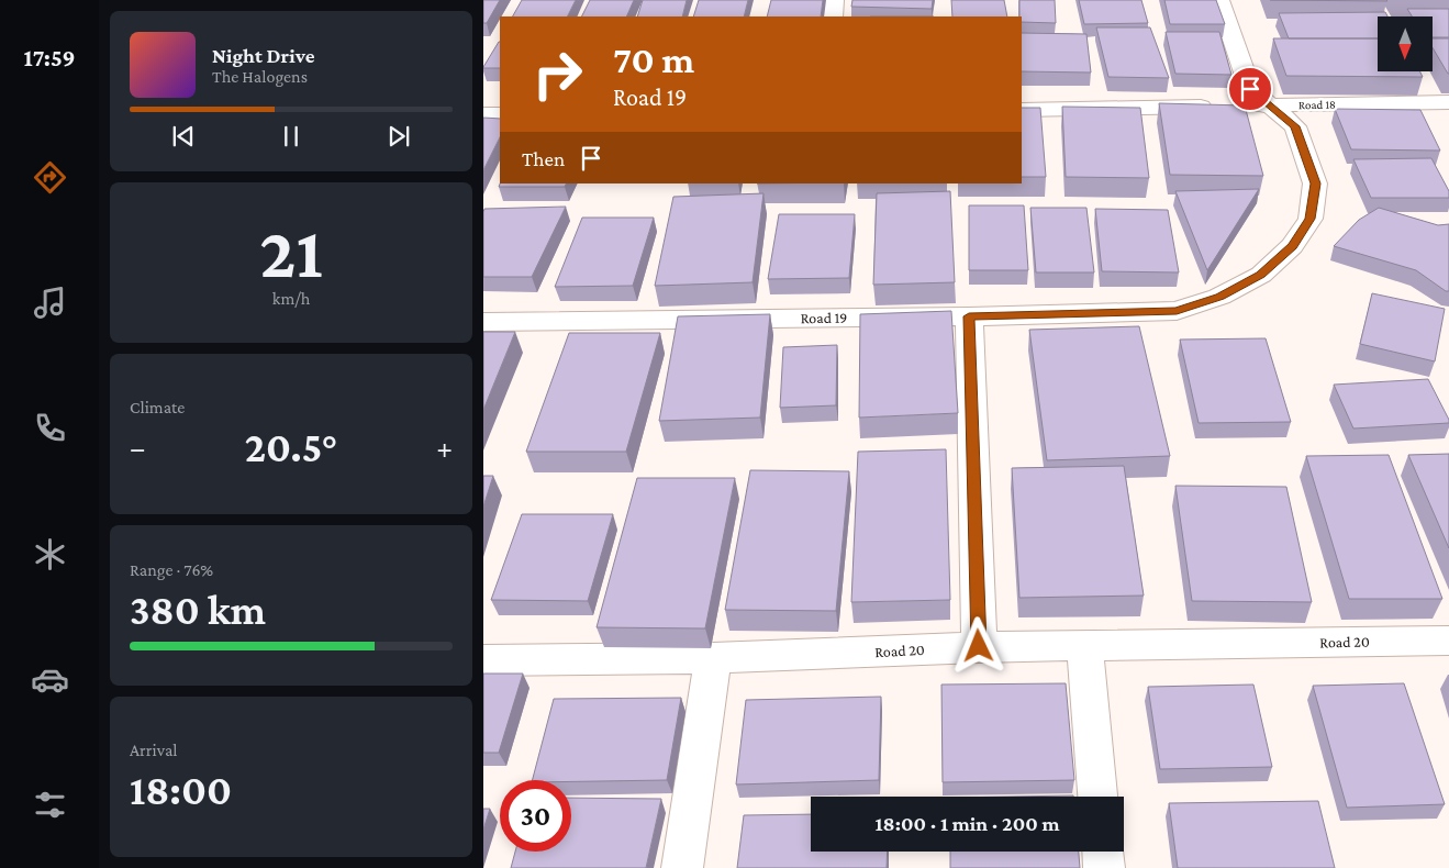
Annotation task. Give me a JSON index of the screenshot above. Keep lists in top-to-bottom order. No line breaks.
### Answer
{"streets":{"street":["Road 18","Road 19","Road 20"]},"crossings":[["Road 18","Road 19"]],"north":"bottom","page":{"tabs":"17:59","turn":["70 m","Road 19"],"song":["Night Drive","The Halogens"],"then":"Then","tile":[["21","km/h"],"Climate",["Range · 76%","380 km"],["Arrival","18:00"]],"heat":["−","20.5°","+"],"limit":"30","trip":"18:00 · 1 min · 200 m"}}
